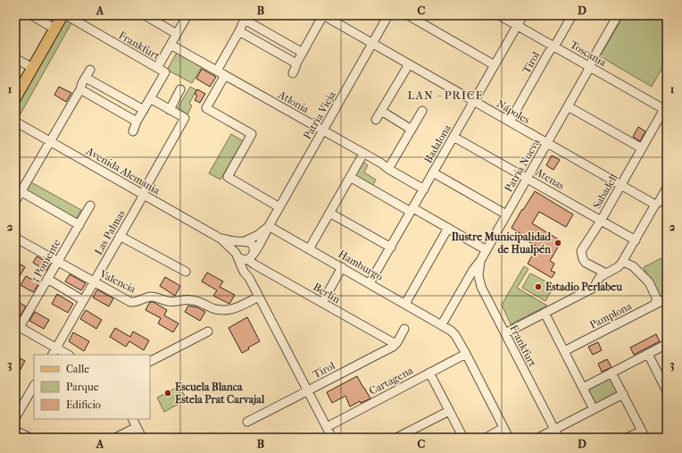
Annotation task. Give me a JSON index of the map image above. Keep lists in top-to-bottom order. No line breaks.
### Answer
{"streets":{"street":["Frankfurt","Toscania","Tirol","Atlonia","Nápoles","Patria Vieja","Badalona","Patria Nueva","Avenida Alemania","Atenas","Sabadell","Las Palmas","3 Poniente","Hamburgo","Valencia","Berlín","Pamplona","Cartagena"]},"crossings":[["Frankfurt","Patria Nueva"],["Toscania","Tirol"],["Toscania","Badalona"],["Toscania","Patria Nueva"],["Toscania","Sabadell"],["Tirol","Nápoles"],["Tirol","Avenida Alemania"],["Tirol","Berlín"],["Atlonia","Patria Vieja"],["Atlonia","Badalona"],["Nápoles","Patria Vieja"],["Nápoles","Badalona"],["Nápoles","Patria Nueva"],["Nápoles","Sabadell"],["Patria Vieja","Avenida Alemania"],["Patria Vieja","Hamburgo"],["Patria Vieja","Berlín"],["Badalona","Atenas"],["Badalona","Hamburgo"],["Patria Nueva","Atenas"],["Patria Nueva","Hamburgo"],["Avenida Alemania","Las Palmas"],["Avenida Alemania","Valencia"],["Avenida Alemania","Berlín"],["Avenida Alemania","Cartagena"],["Atenas","Sabadell"],["Las Palmas","Valencia"],["3 Poniente","Valencia"]],"districts":["LAN - PRICE"],"places":["Ilustre Municipalidad de Hualpén","Estadio Perlabeu","Escuela Blanca Estela Prat Carvajal"],"legend":["Calle","Parque","Edificio"],"grid":{"columns":["A","B","C","D"],"rows":["1","2","3"]}}
